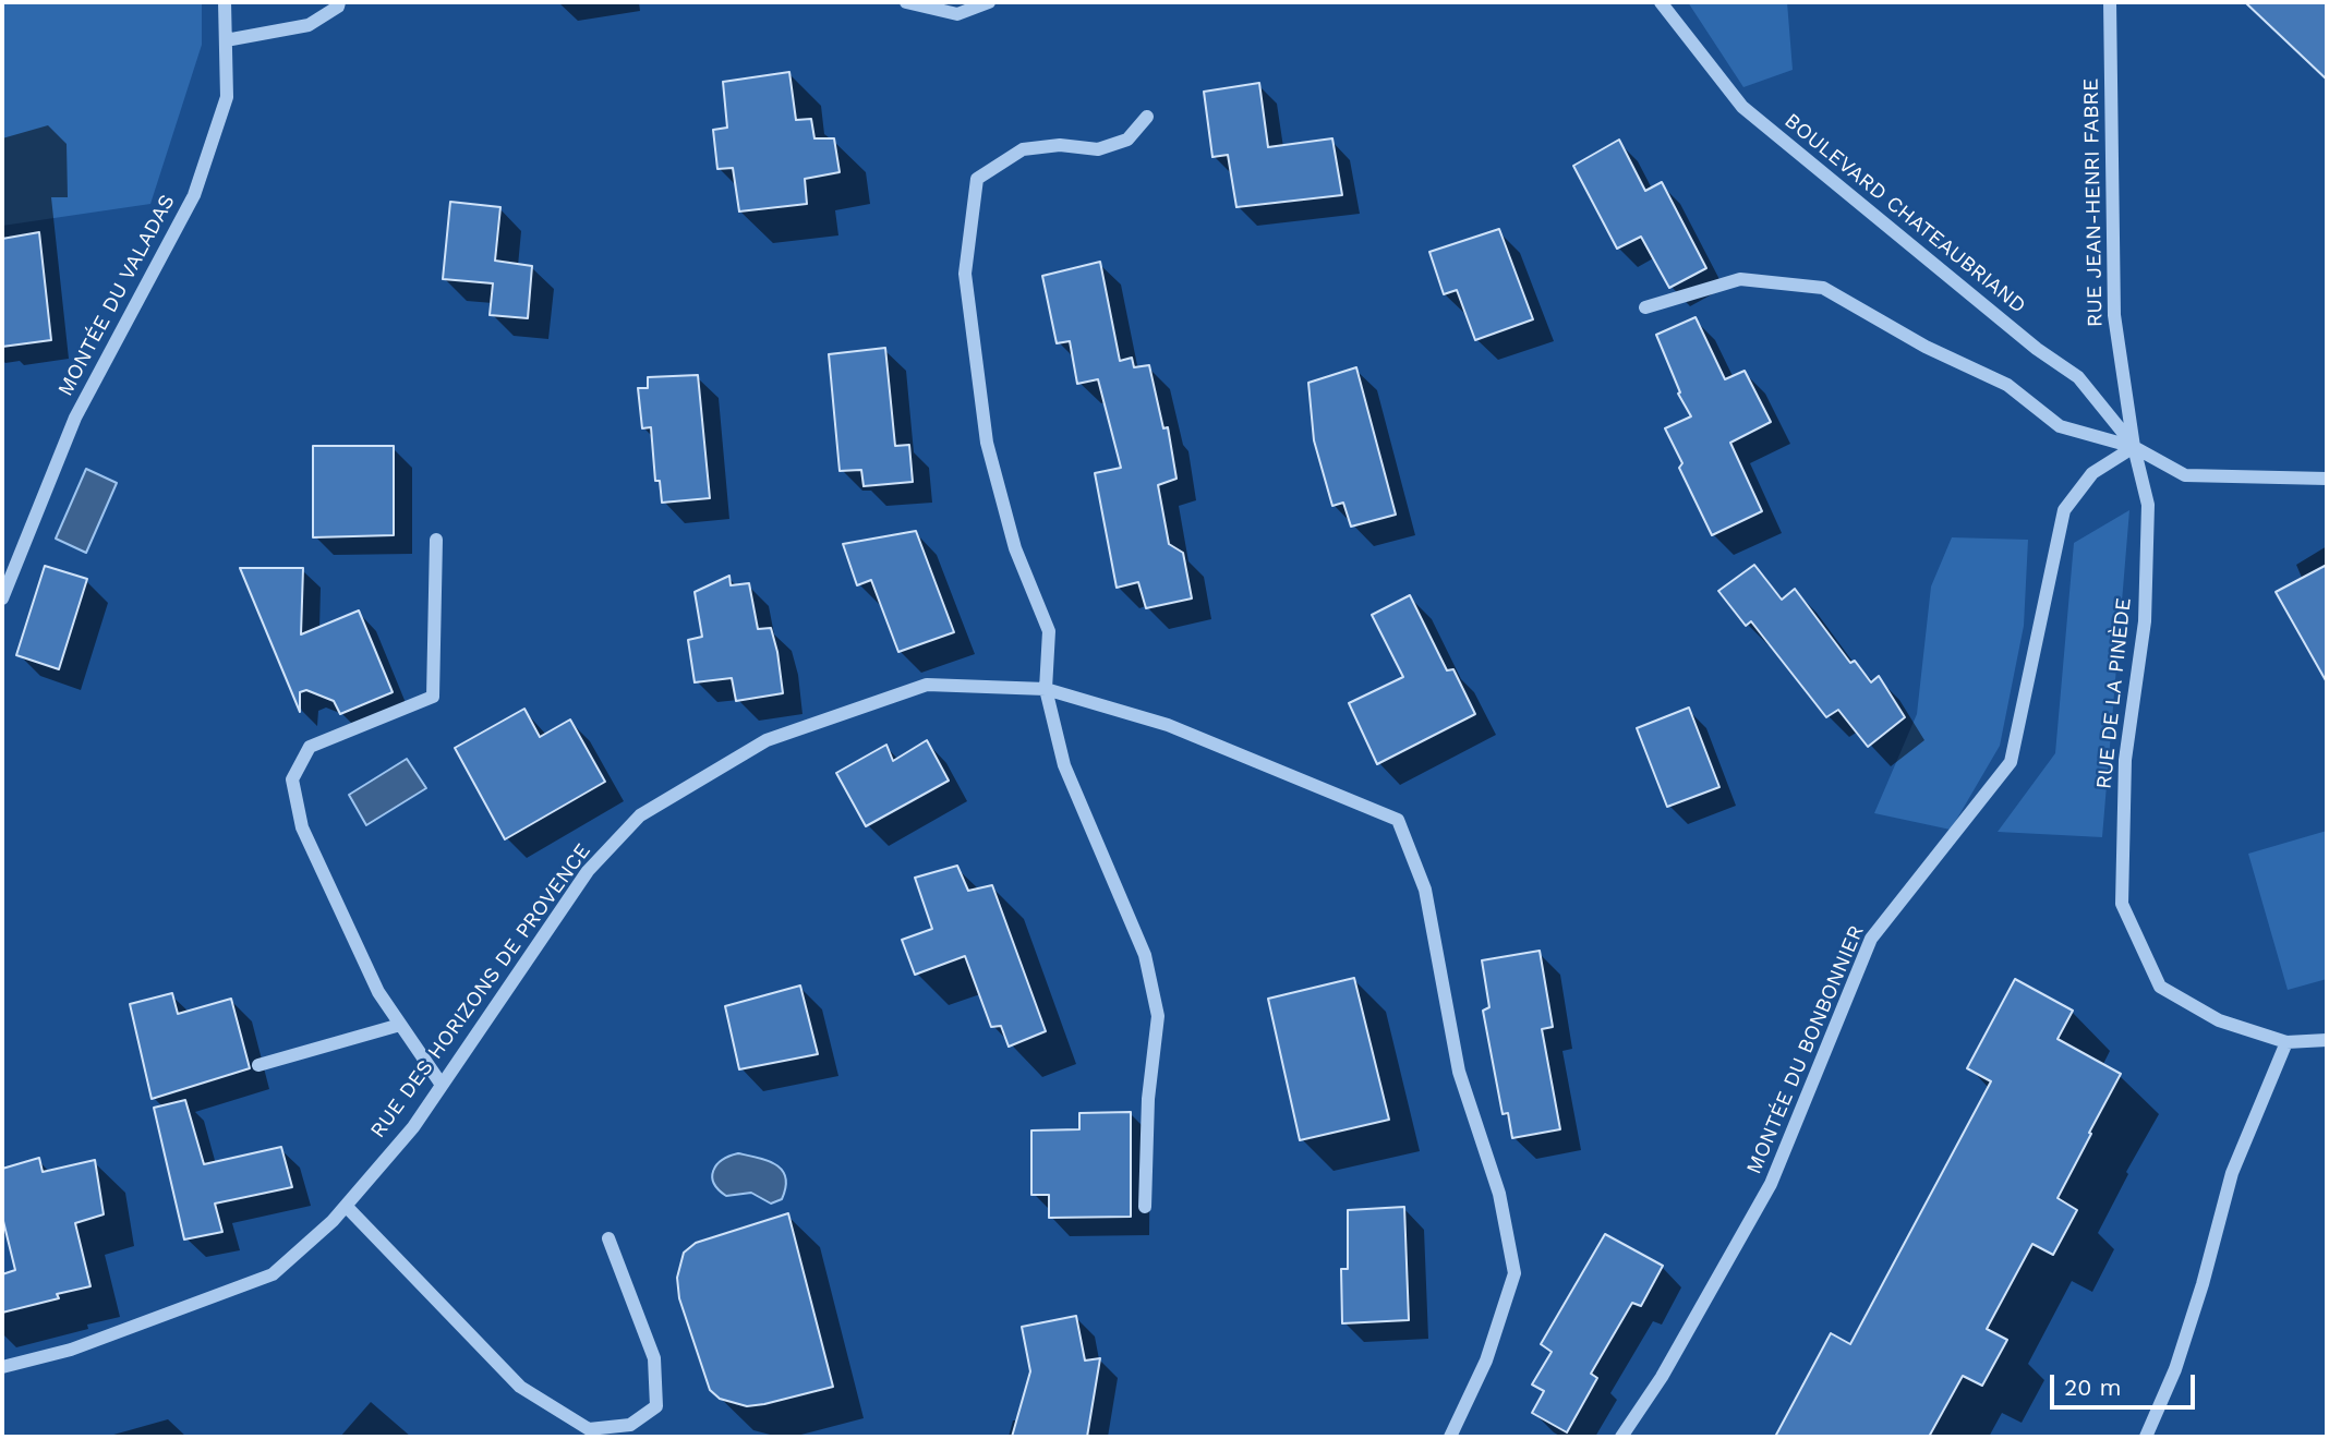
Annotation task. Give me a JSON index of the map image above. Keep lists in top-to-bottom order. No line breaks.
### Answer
{"streets":{"street":["RUE JEAN-HENRI FABRE","BOULEVARD CHATEAUBRIAND","MONTÉE DU VALADAS","RUE DE LA PINÈDE","RUE DES HORIZONS DE PROVENCE","MONTÉE DU BONBONNIER"]},"crossings":[["RUE JEAN-HENRI FABRE","BOULEVARD CHATEAUBRIAND"],["RUE JEAN-HENRI FABRE","RUE DE LA PINÈDE"],["RUE JEAN-HENRI FABRE","MONTÉE DU BONBONNIER"],["BOULEVARD CHATEAUBRIAND","RUE DE LA PINÈDE"],["BOULEVARD CHATEAUBRIAND","MONTÉE DU BONBONNIER"],["RUE DE LA PINÈDE","MONTÉE DU BONBONNIER"]],"scale_bar":"20 m"}
